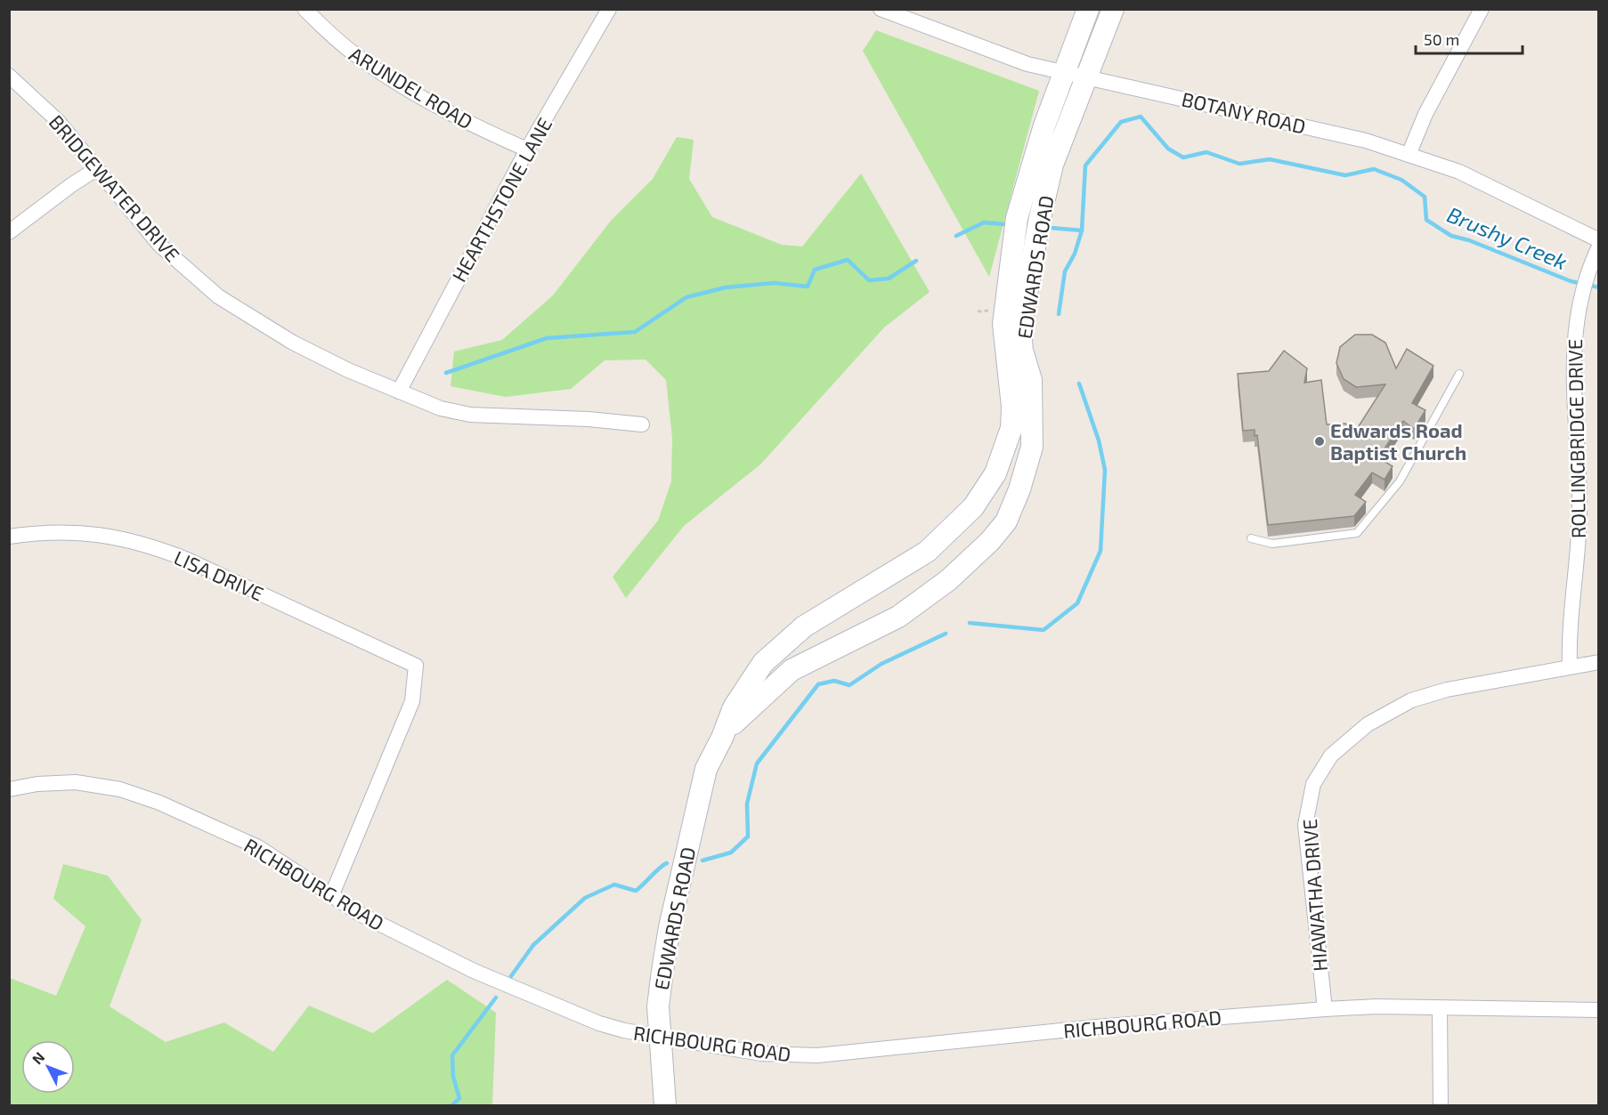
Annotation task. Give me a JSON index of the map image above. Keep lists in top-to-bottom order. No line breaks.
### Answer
{"streets":{"street":["ARUNDEL ROAD","BOTANY ROAD","BRIDGEWATER DRIVE","HEARTHSTONE LANE","EDWARDS ROAD","ROLLINGBRIDGE DRIVE","LISA DRIVE","RICHBOURG ROAD","HIAWATHA DRIVE"]},"crossings":[["ARUNDEL ROAD","HEARTHSTONE LANE"],["BOTANY ROAD","EDWARDS ROAD"],["BRIDGEWATER DRIVE","HEARTHSTONE LANE"],["EDWARDS ROAD","RICHBOURG ROAD"],["ROLLINGBRIDGE DRIVE","HIAWATHA DRIVE"],["LISA DRIVE","RICHBOURG ROAD"],["RICHBOURG ROAD","HIAWATHA DRIVE"]],"water":["Brushy Creek"],"places":["Edwards Road Baptist Church"],"scale_bar":"50 m","north":"top left"}
